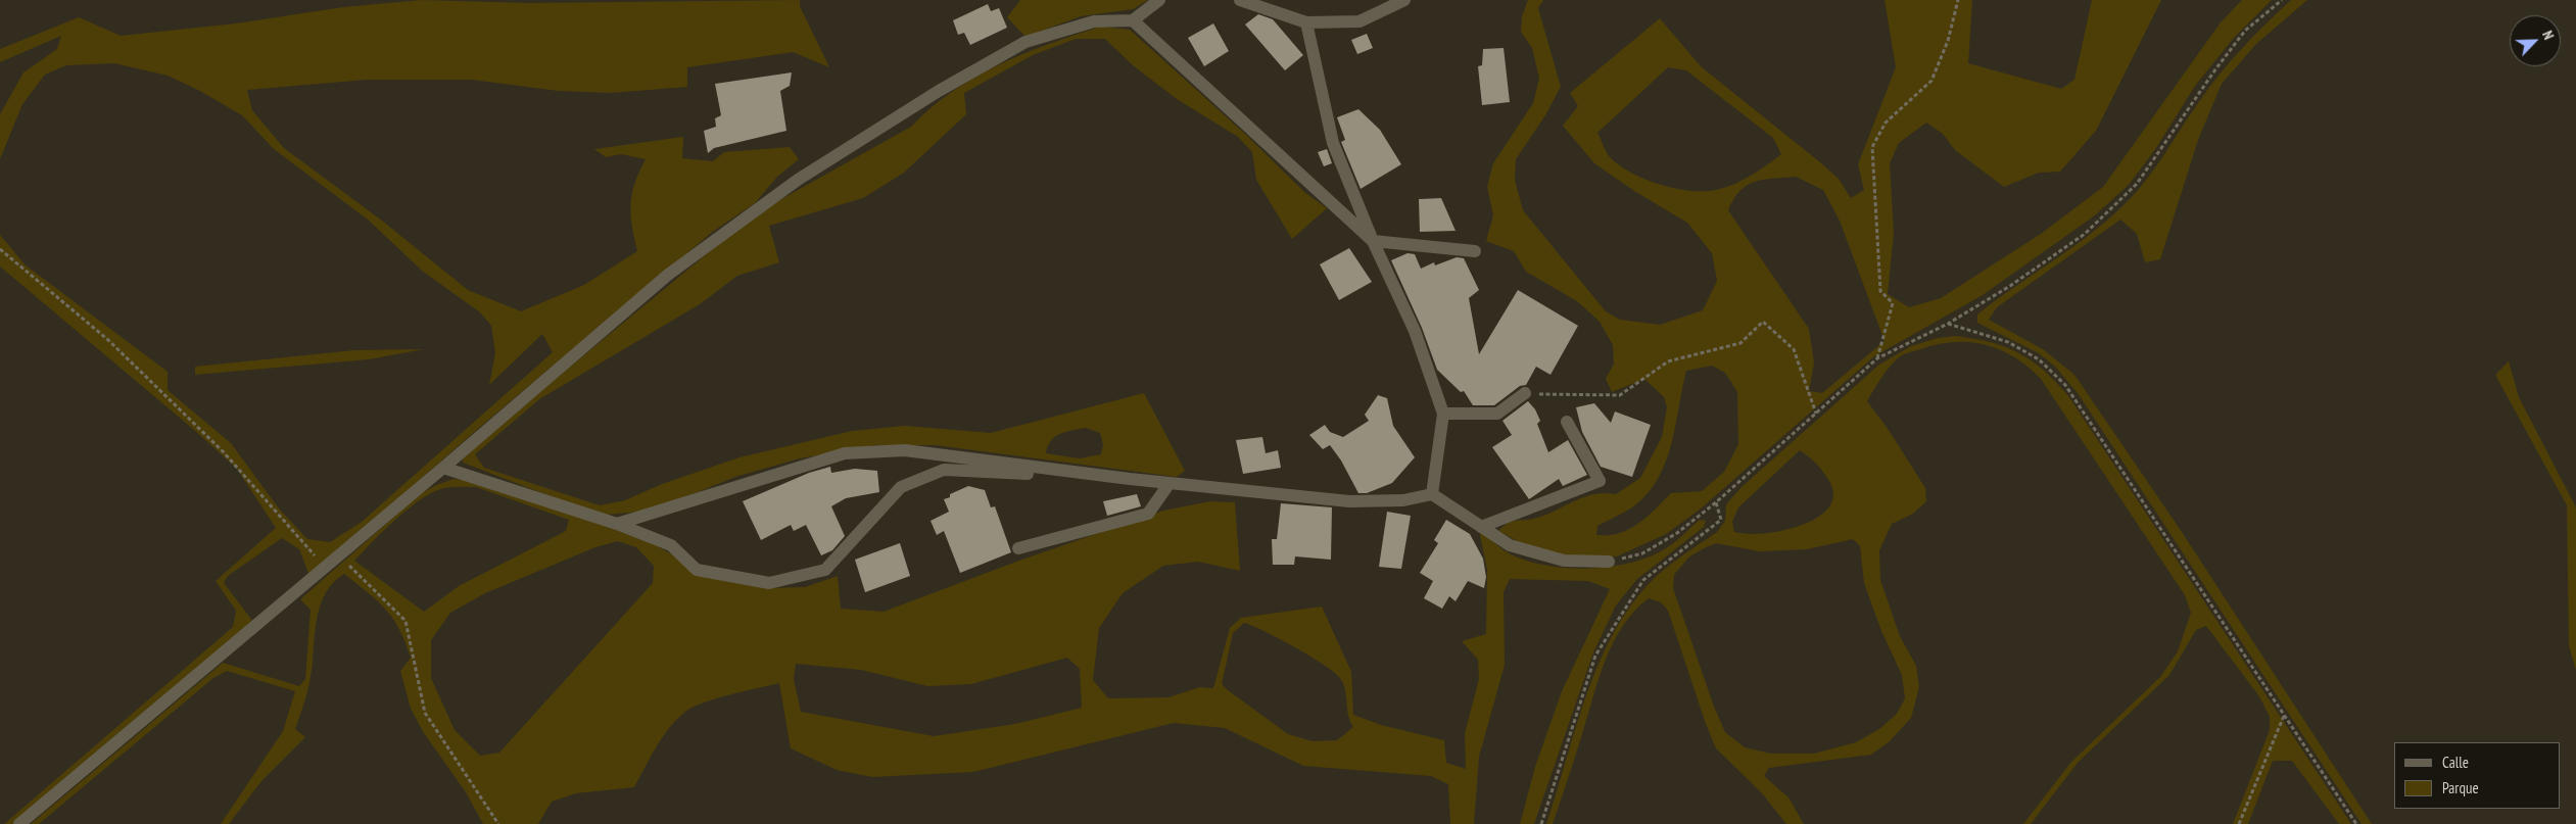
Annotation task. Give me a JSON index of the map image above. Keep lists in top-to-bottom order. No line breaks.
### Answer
{"legend":["Calle","Parque"],"north":"top right"}
